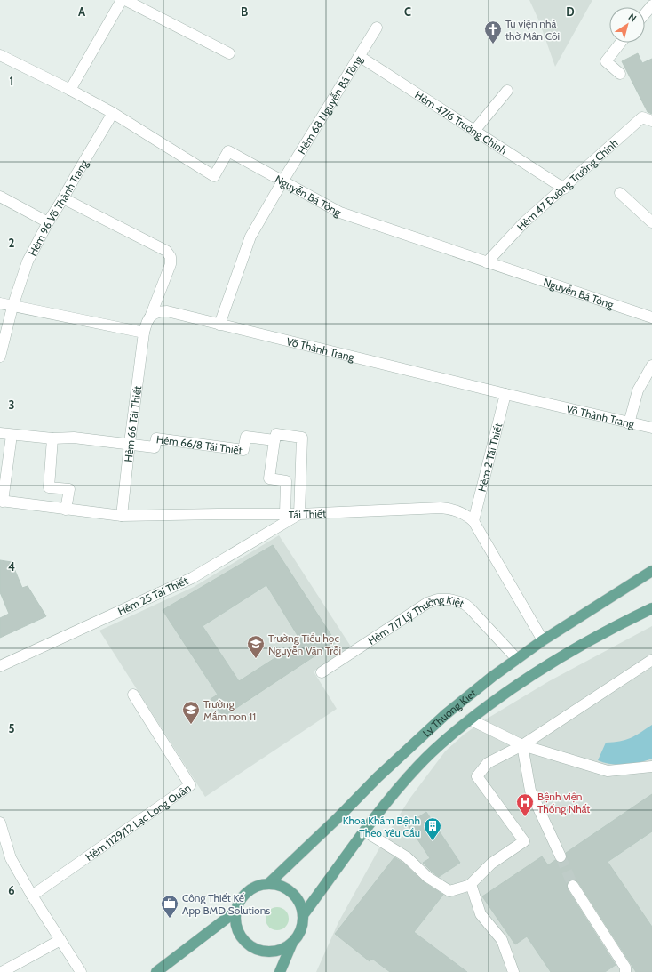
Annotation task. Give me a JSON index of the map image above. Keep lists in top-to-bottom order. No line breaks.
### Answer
{"streets":{"main road":["Ly Thuong Kiet"],"street":["Hẻm 68 Nguyễn Bá Tòng","Hẻm 47/6 Trường Chinh","Hẻm 47 Đường Trường Chinh","Nguyễn Bá Tòng","Hẻm 96 Võ Thành Trang","Võ Thành Trang","Hẻm 66 Tái Thiết","Hẻm 66/8 Tái Thiết","Hẻm 2 Tái Thiết","Tái Thiết","Hẻm 25 Tài Thiết","Hẻm 717 Lý Thường Kiệt","Hẻm 1129/12 Lạc Long Quân"]},"crossings":[["Hẻm 68 Nguyễn Bá Tòng","Hẻm 47/6 Trường Chinh"],["Hẻm 68 Nguyễn Bá Tòng","Nguyễn Bá Tòng"],["Hẻm 68 Nguyễn Bá Tòng","Võ Thành Trang"],["Hẻm 47/6 Trường Chinh","Hẻm 47 Đường Trường Chinh"],["Hẻm 47 Đường Trường Chinh","Nguyễn Bá Tòng"],["Nguyễn Bá Tòng","Hẻm 96 Võ Thành Trang"],["Võ Thành Trang","Hẻm 2 Tái Thiết"],["Hẻm 66 Tái Thiết","Hẻm 66/8 Tái Thiết"],["Hẻm 66 Tái Thiết","Tái Thiết"],["Hẻm 2 Tái Thiết","Tái Thiết"],["Tái Thiết","Hẻm 25 Tài Thiết"],["Tái Thiết","Ly Thuong Kiet"],["Hẻm 717 Lý Thường Kiệt","Ly Thuong Kiet"]],"places":{"church":["Tu viện nhà thờ Mân Côi"],"school or university":["Trường Tiểu học Nguyễn Văn Trỗi","Trường Mầm non 11"],"hospital":["Bệnh viện Thống Nhất"],"building":["Khoa Khám Bệnh Theo Yêu Cầu"],"office":["Công Thiết Kế App BMD Solutions"]},"north":"top right","grid":{"columns":["A","B","C","D"],"rows":["1","2","3","4","5","6"]}}
